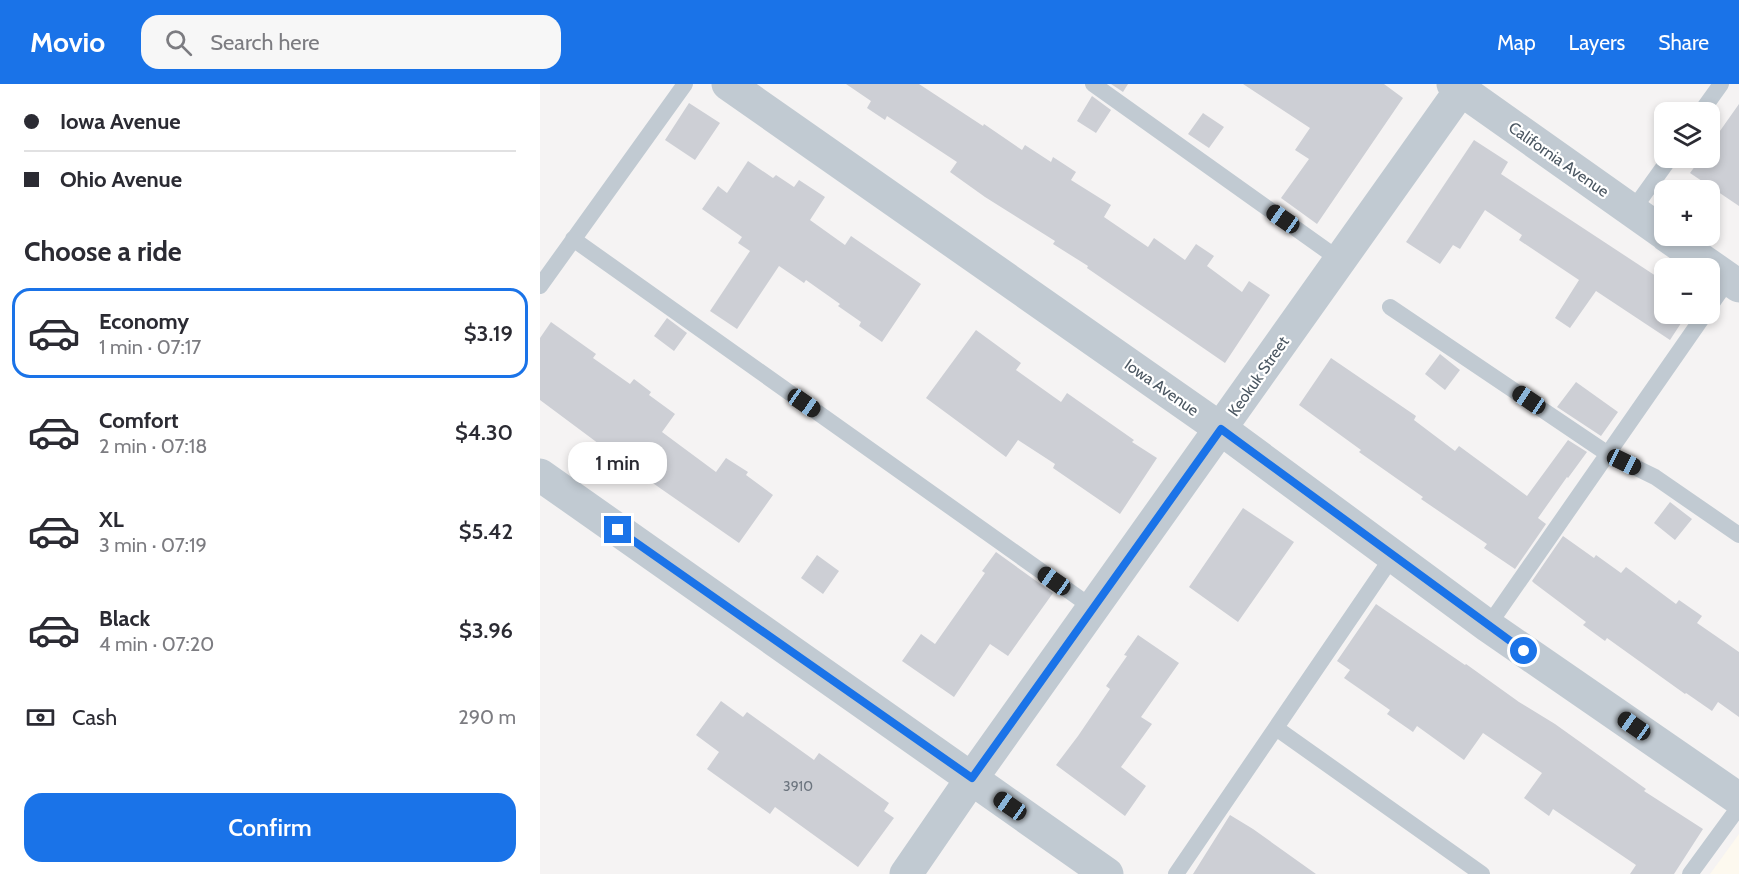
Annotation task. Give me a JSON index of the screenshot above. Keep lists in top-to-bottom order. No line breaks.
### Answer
{"streets":{"street":["California Avenue","Keokuk Street","Iowa Avenue"]},"crossings":[["California Avenue","Keokuk Street"],["Keokuk Street","Iowa Avenue"]],"house_numbers":["3910"],"page":{"header":"Movio","search":"Search here","nav":["Map","Layers","Share"],"banner":["Iowa Avenue","Ohio Avenue"],"map_buttons":["+","−"],"heading":"Choose a ride","list":[{"name":"Economy","note":"1 min · 07:17","value":"$3.19"},{"name":"Comfort","note":"2 min · 07:18","value":"$4.30"},{"name":"XL","note":"3 min · 07:19","value":"$5.42"},{"name":"Black","note":"4 min · 07:20","value":"$3.96"}],"bubble":"1 min","pay":["Cash","290 m"],"buttons":"Confirm"}}
